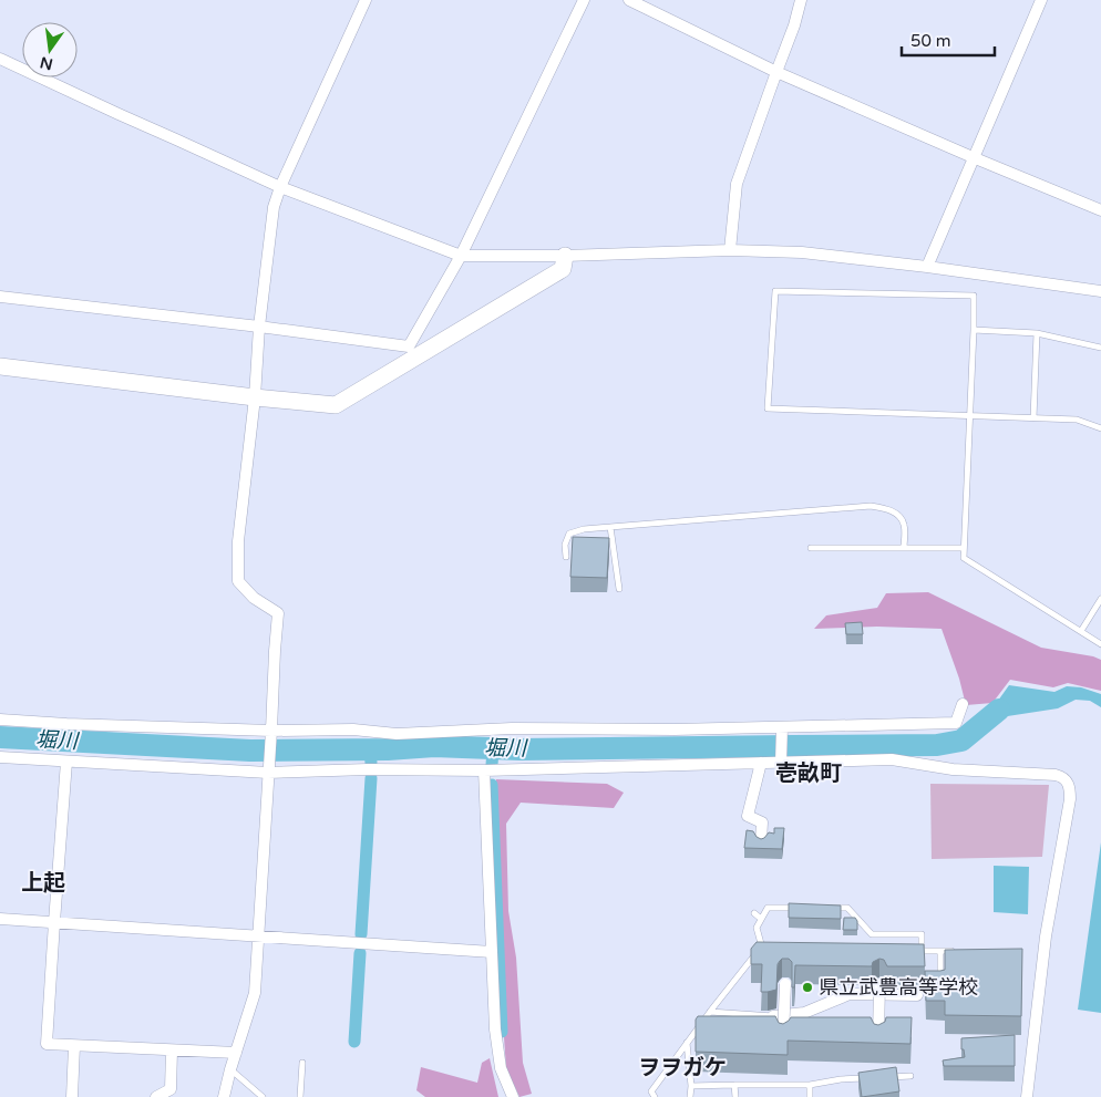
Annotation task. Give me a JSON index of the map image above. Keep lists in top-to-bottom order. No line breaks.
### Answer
{"districts":["壱畝町","上起","ヲヲガケ"],"water":["堀川"],"places":["県立武豊高等学校"],"scale_bar":"50 m","north":"bottom"}
